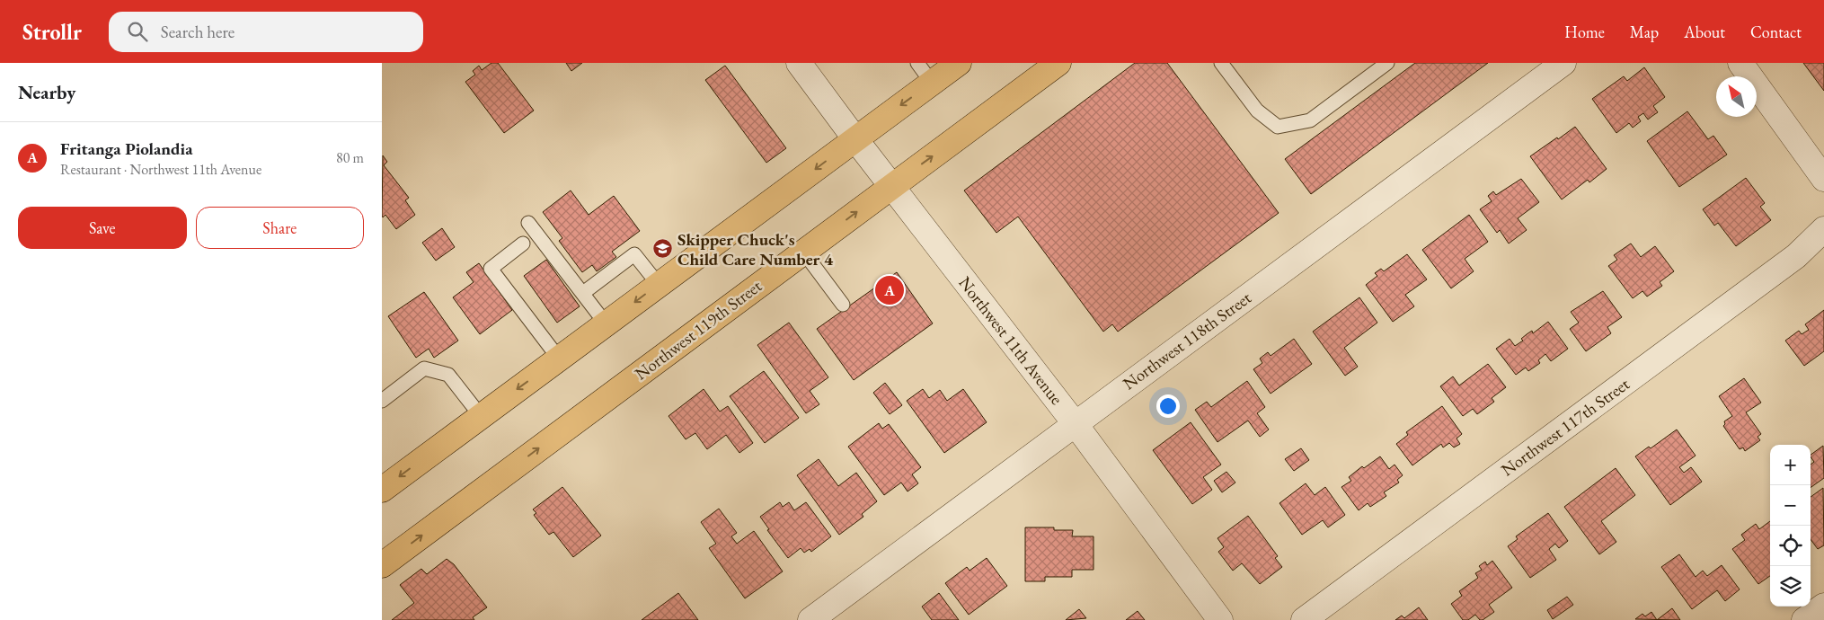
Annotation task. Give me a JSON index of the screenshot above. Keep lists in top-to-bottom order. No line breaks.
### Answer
{"streets":{"highway":["Northwest 119th Street"],"street":["Northwest 11th Avenue","Northwest 118th Street","Northwest 117th Street"]},"crossings":[["Northwest 119th Street","Northwest 11th Avenue"],["Northwest 11th Avenue","Northwest 118th Street"]],"places":{"school or university":["Skipper Chuck's Child Care Number 4"]},"north":"top left","page":{"header":"Strollr","search":"Search here","nav":["Home","Map","About","Contact"],"heading":"Nearby","list":[{"mark":"A","name":"Fritanga Piolandia","note":"Restaurant · Northwest 11th Avenue","value":"80 m"}],"buttons":["Save","Share"],"pins":"A","map_buttons":["+","−"]}}
